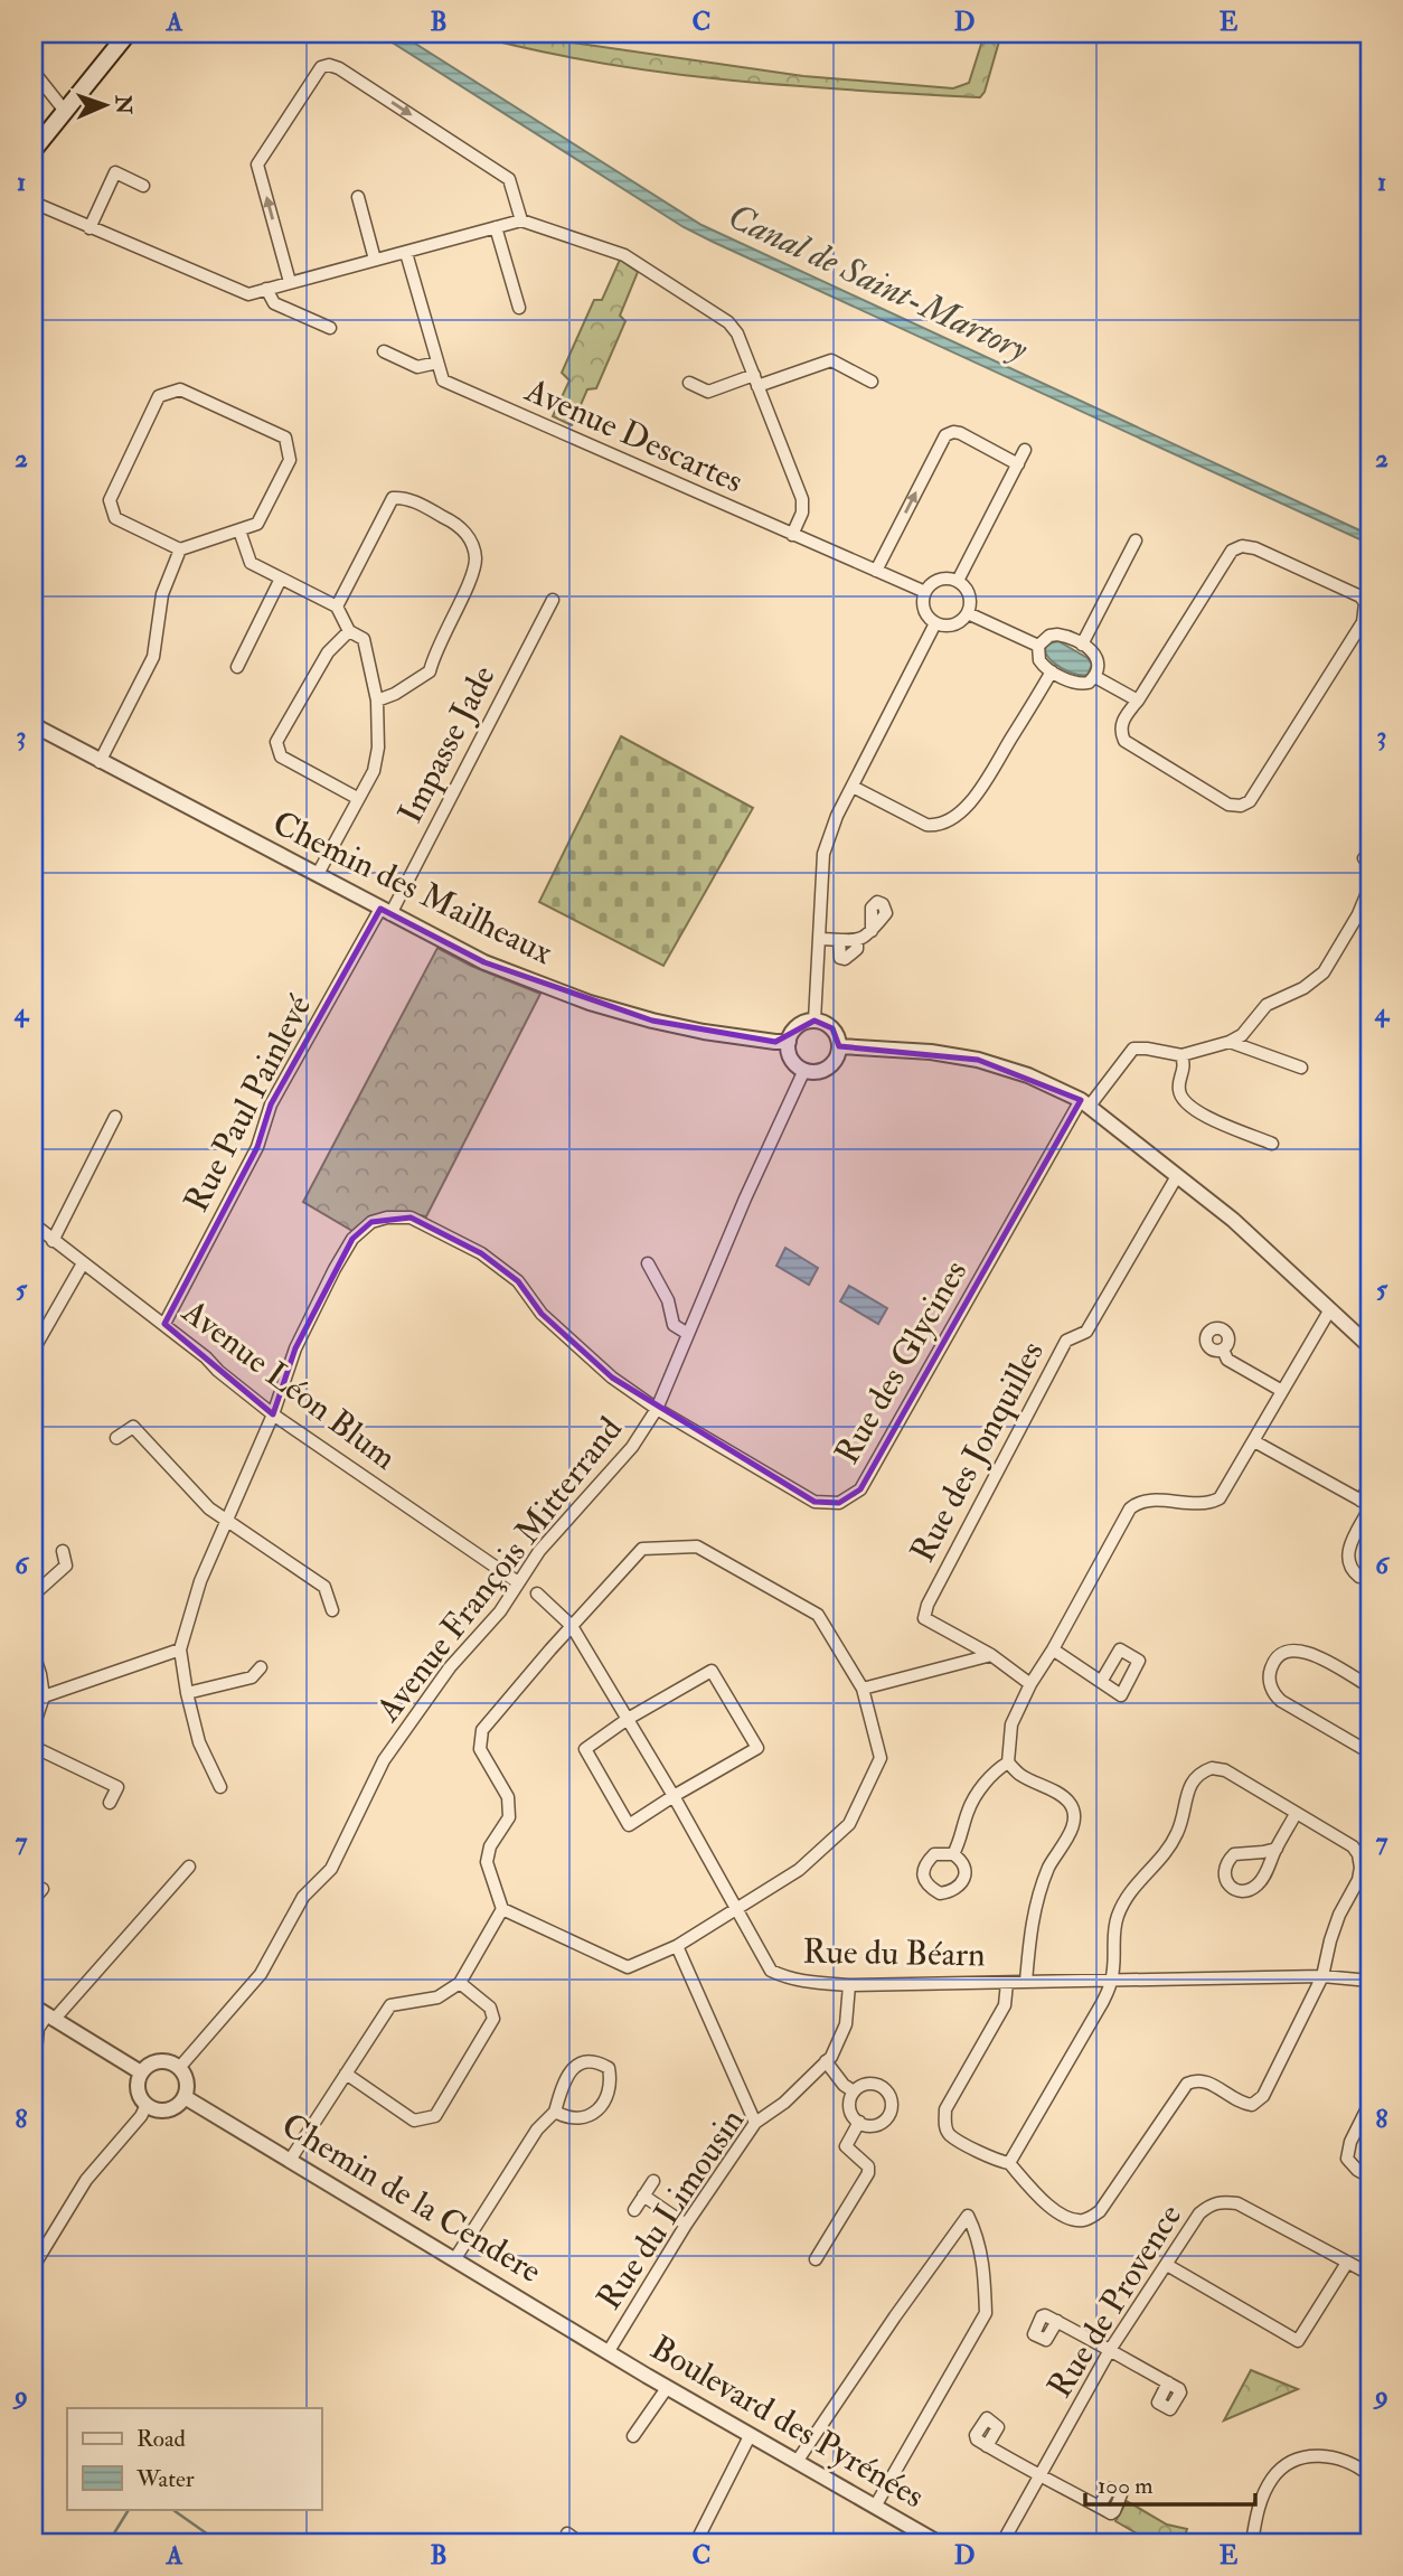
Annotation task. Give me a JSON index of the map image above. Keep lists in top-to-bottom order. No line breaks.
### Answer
{"streets":{"street":["Avenue Descartes","Impasse Jade","Chemin des Mailheaux","Rue Paul Painlevé","Rue des Glycines","Avenue Léon Blum","Rue des Jonquilles","Avenue François Mitterrand","Rue du Béarn","Chemin de la Cendere","Rue du Limousin","Rue de Provence","Boulevard des Pyrénées"]},"crossings":[["Impasse Jade","Chemin des Mailheaux"],["Impasse Jade","Rue Paul Painlevé"],["Chemin des Mailheaux","Rue Paul Painlevé"],["Chemin des Mailheaux","Avenue François Mitterrand"],["Rue Paul Painlevé","Avenue Léon Blum"],["Rue des Glycines","Avenue Léon Blum"],["Rue des Glycines","Avenue François Mitterrand"],["Avenue Léon Blum","Avenue François Mitterrand"],["Avenue François Mitterrand","Chemin de la Cendere"],["Rue du Béarn","Rue du Limousin"],["Chemin de la Cendere","Rue du Limousin"],["Chemin de la Cendere","Boulevard des Pyrénées"],["Rue du Limousin","Boulevard des Pyrénées"]],"water":["Canal de Saint-Martory"],"legend":["Road","Water"],"scale_bar":"100 m","north":"right","grid":{"columns":["A","B","C","D","E"],"rows":["1","2","3","4","5","6","7","8","9"]}}
